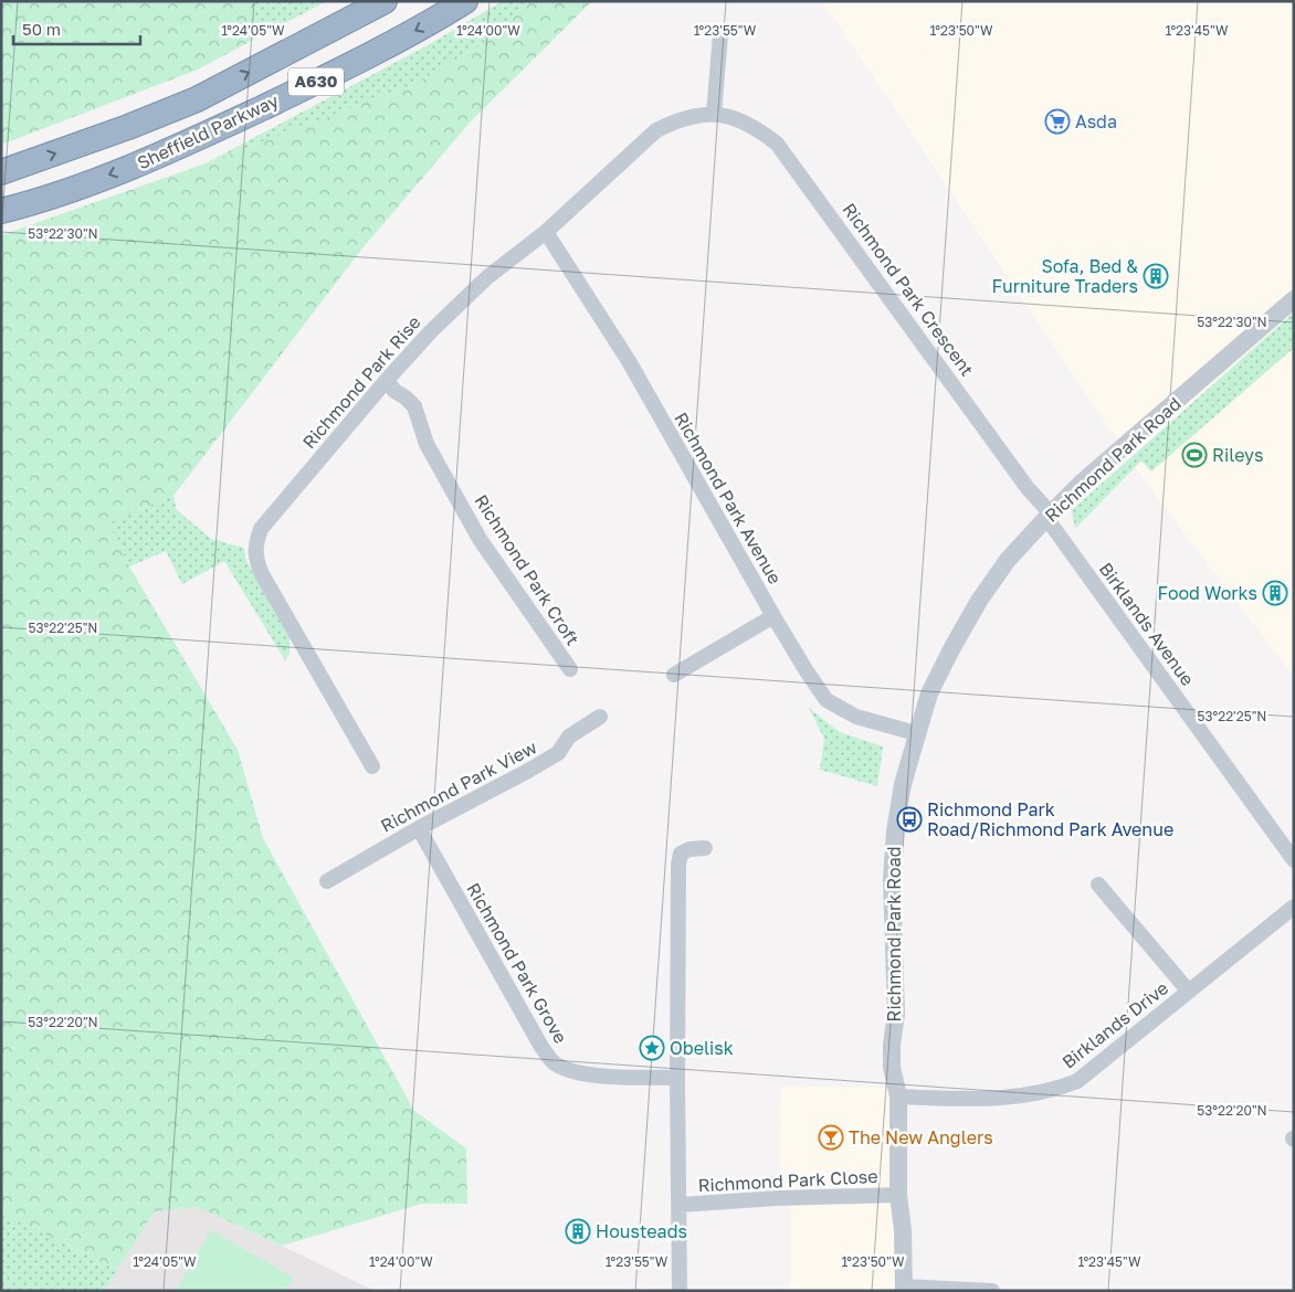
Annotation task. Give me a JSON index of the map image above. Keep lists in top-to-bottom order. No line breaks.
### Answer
{"streets":{"highway":["A630","Sheffield Parkway"],"street":["Richmond Park Crescent","Richmond Park Rise","Richmond Park Road","Richmond Park Avenue","Richmond Park Croft","Birklands Avenue","Richmond Park View","Richmond Park Grove","Birklands Drive","Richmond Park Close"]},"crossings":[["Richmond Park Crescent","Richmond Park Rise"],["Richmond Park Crescent","Richmond Park Road"],["Richmond Park Crescent","Birklands Avenue"],["Richmond Park Rise","Richmond Park Avenue"],["Richmond Park Rise","Richmond Park Croft"],["Richmond Park Road","Richmond Park Avenue"],["Richmond Park Road","Birklands Avenue"],["Richmond Park Road","Birklands Drive"],["Richmond Park Road","Richmond Park Close"],["Richmond Park View","Richmond Park Grove"]],"places":{"supermarket":["Asda"],"building":["Sofa, Bed & Furniture Traders","Food Works","Housteads"],"sports":["Rileys"],"bus stop":["Richmond Park Road/Richmond Park Avenue"],"place":["Obelisk"],"bar":["The New Anglers"]},"scale_bar":"50 m","coordinates":["1°24'05\"W","1°24'00\"W","1°23'55\"W","1°23'50\"W","1°23'45\"W","53°22'30\"N","53°22'25\"N","53°22'20\"N"]}
